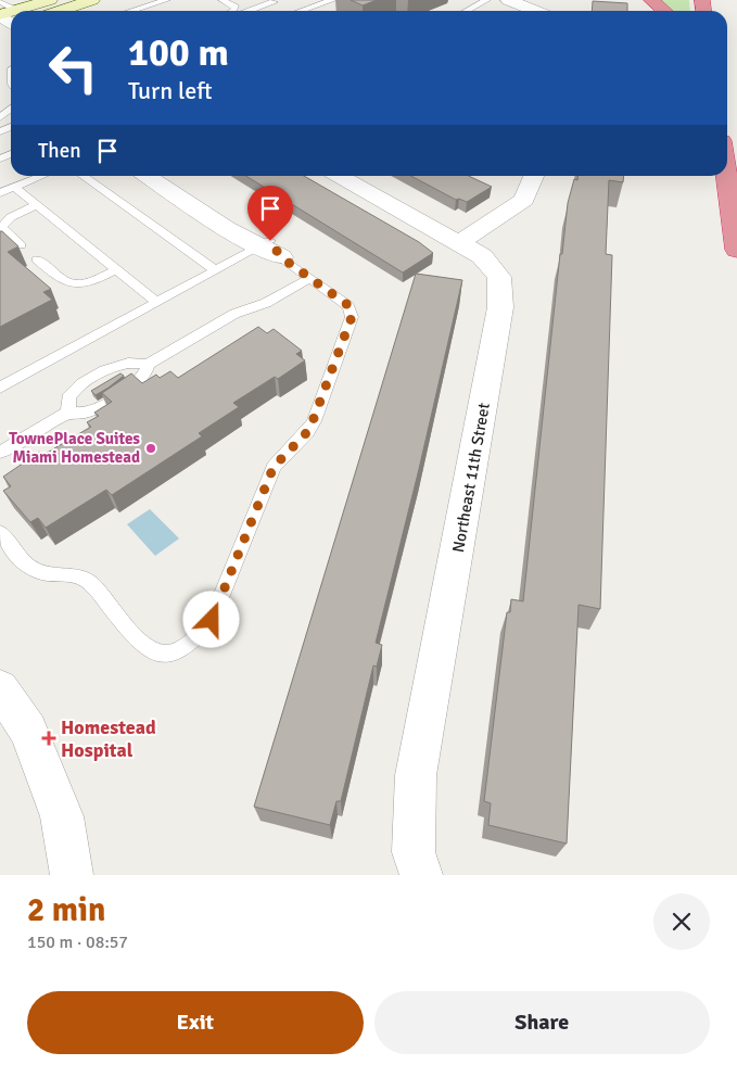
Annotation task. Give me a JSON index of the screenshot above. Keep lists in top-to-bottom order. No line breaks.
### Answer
{"streets":{"street":["Northeast 11th Street"]},"places":{"other":["TownePlace Suites Miami Homestead"],"health":["Homestead Hospital"]},"page":{"turn":["100 m","Turn left"],"then":"Then","heading":["2 min","150 m · 08:57"],"buttons":["Exit","Share"]}}
